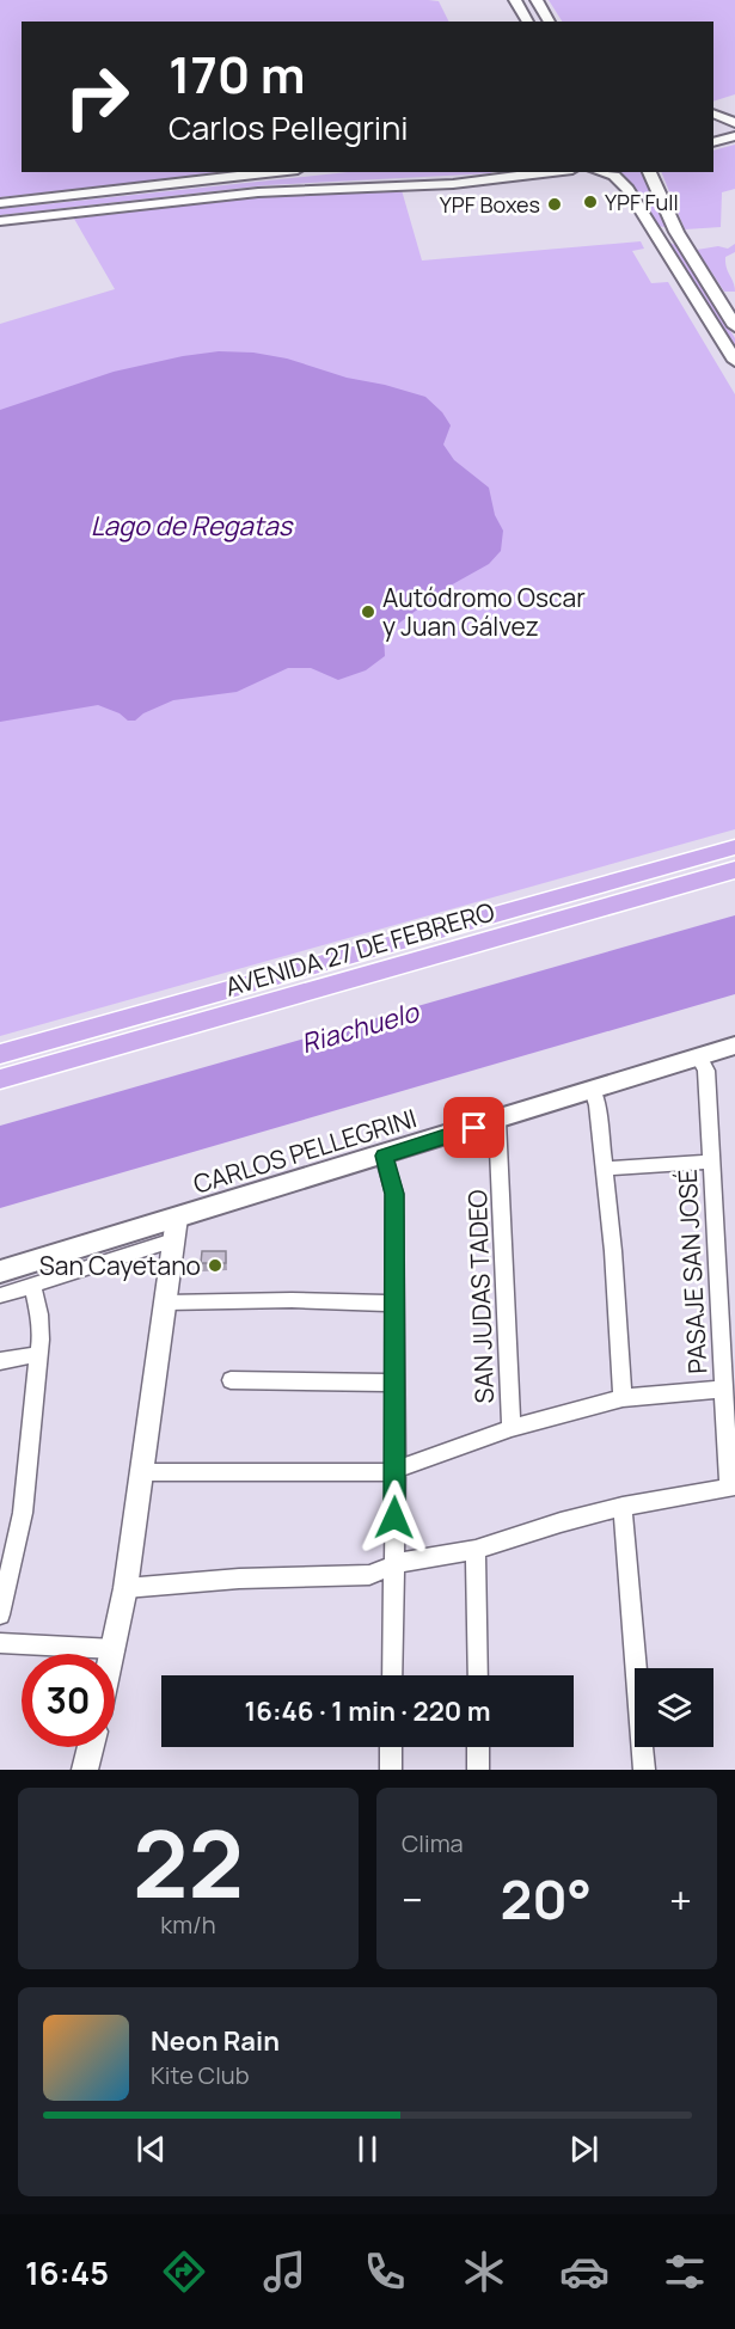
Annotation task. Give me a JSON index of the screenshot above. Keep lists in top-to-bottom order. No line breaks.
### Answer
{"streets":{"main road":["AVENIDA 27 DE FEBRERO","CARLOS PELLEGRINI"],"street":["PASAJE SAN JOSÉ","SAN JUDAS TADEO"]},"crossings":[["CARLOS PELLEGRINI","PASAJE SAN JOSÉ"],["CARLOS PELLEGRINI","SAN JUDAS TADEO"]],"water":["Lago de Regatas","Riachuelo"],"places":["YPF Full","YPF Boxes","Autódromo Oscar y Juan Gálvez","San Cayetano"],"page":{"turn":["170 m","Carlos Pellegrini"],"limit":"30","trip":"16:46 · 1 min · 220 m","tile":[["22","km/h"],"Clima"],"heat":["−","20°","+"],"song":["Neon Rain","Kite Club"],"tabs":"16:45"}}
